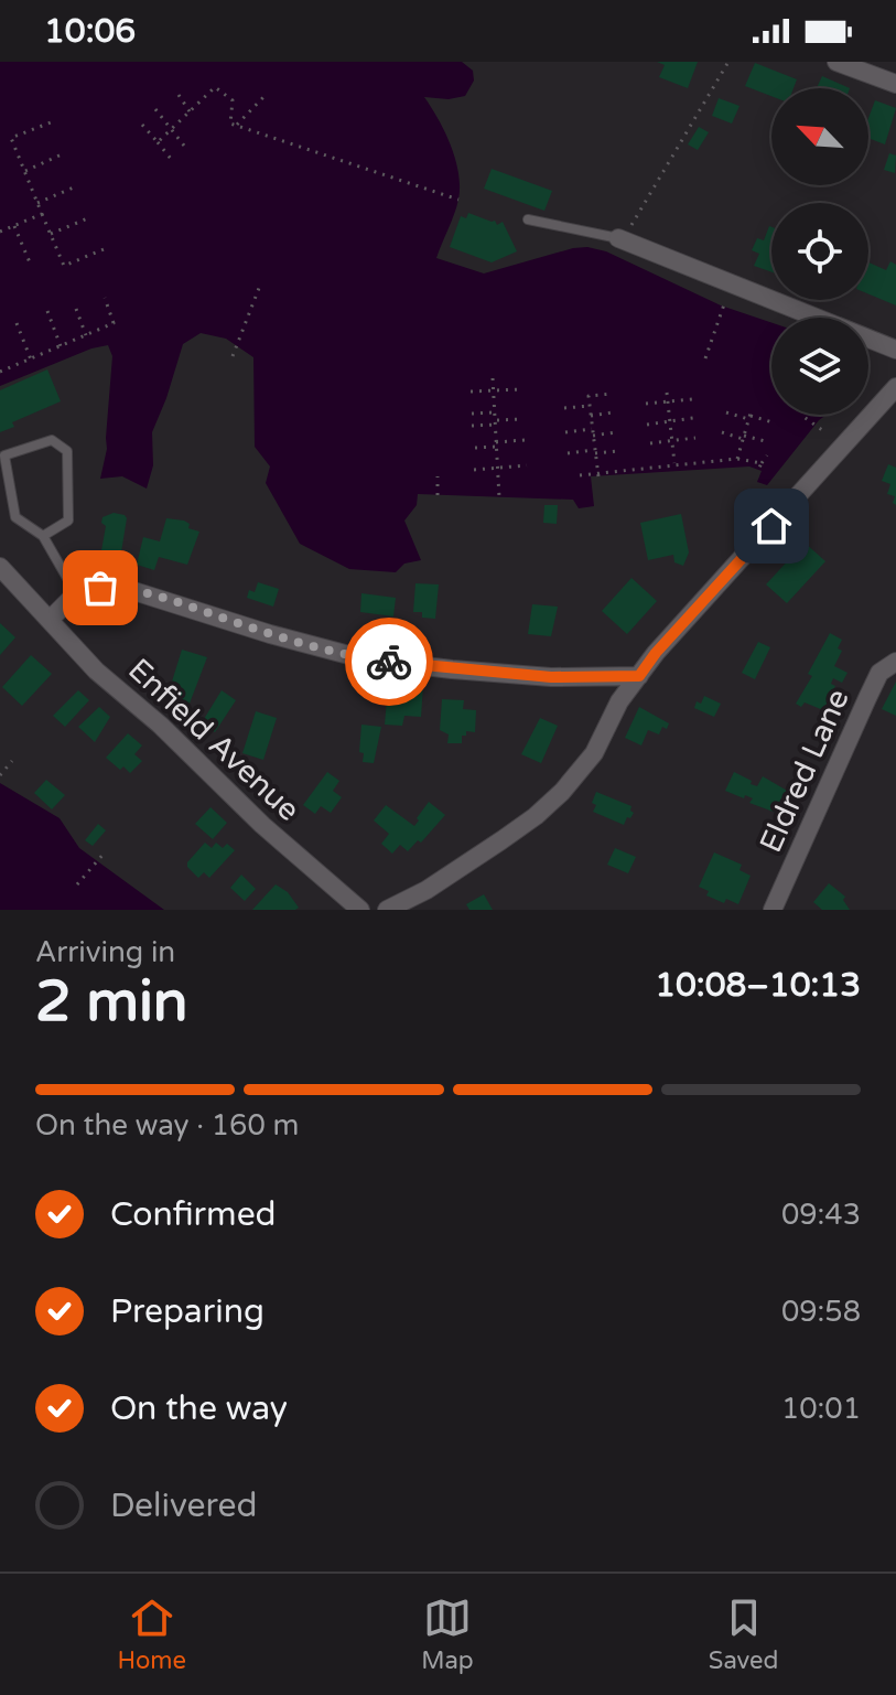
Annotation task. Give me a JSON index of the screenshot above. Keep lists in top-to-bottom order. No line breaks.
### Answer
{"streets":{"street":["Enfield Avenue","Eldred Lane"]},"north":"top left","page":{"status":"10:06","heading":["2 min","Arriving in","10:08–10:13"],"bar":"On the way · 160 m","list":[["Confirmed","09:43"],["Preparing","09:58"],["On the way","10:01"],"Delivered"],"tabs":["Home","Map","Saved"]}}
